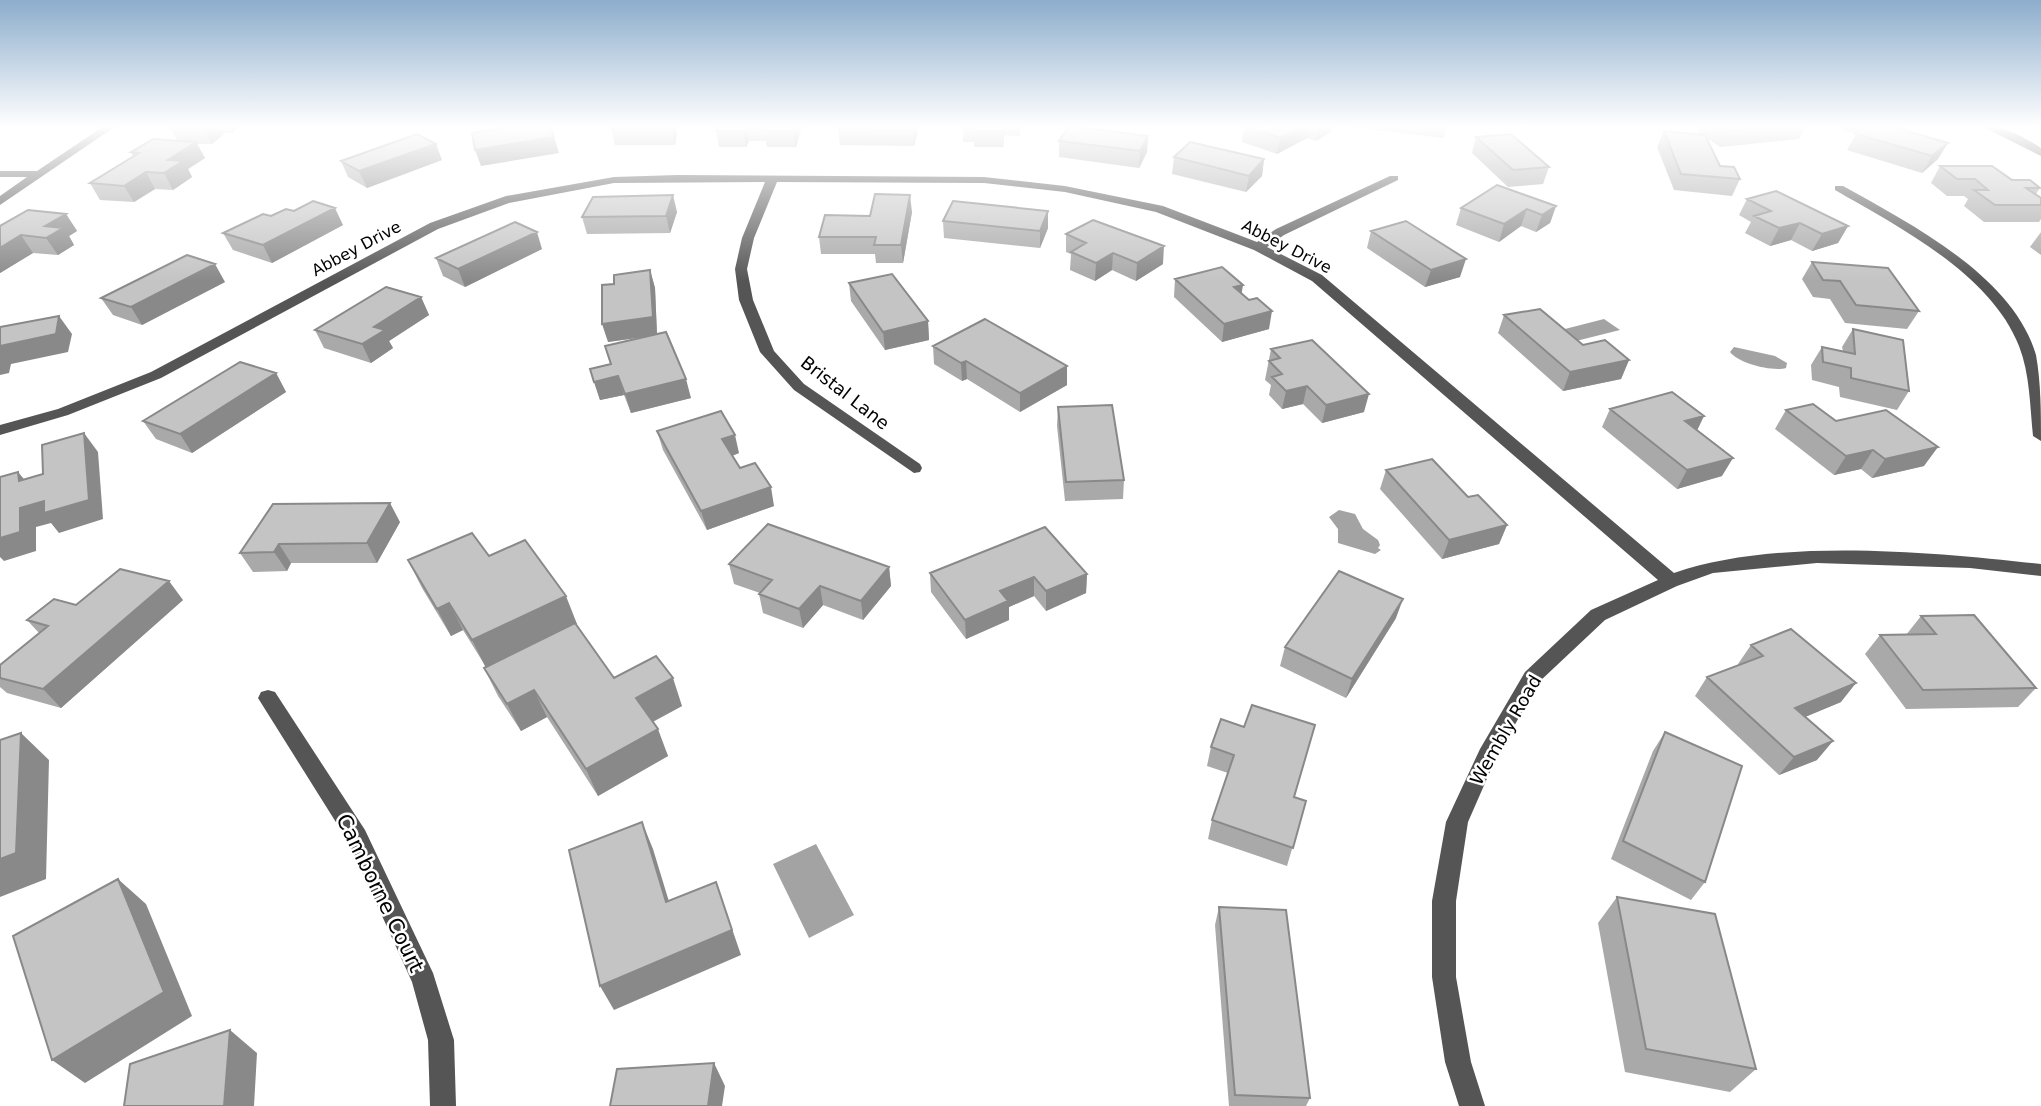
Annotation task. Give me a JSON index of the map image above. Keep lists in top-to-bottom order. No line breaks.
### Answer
{"streets":{"street":["Abbey Drive","Bristal Lane","Wembly Road","Camborne Court"]},"crossings":[["Abbey Drive","Bristal Lane"],["Abbey Drive","Wembly Road"]]}
